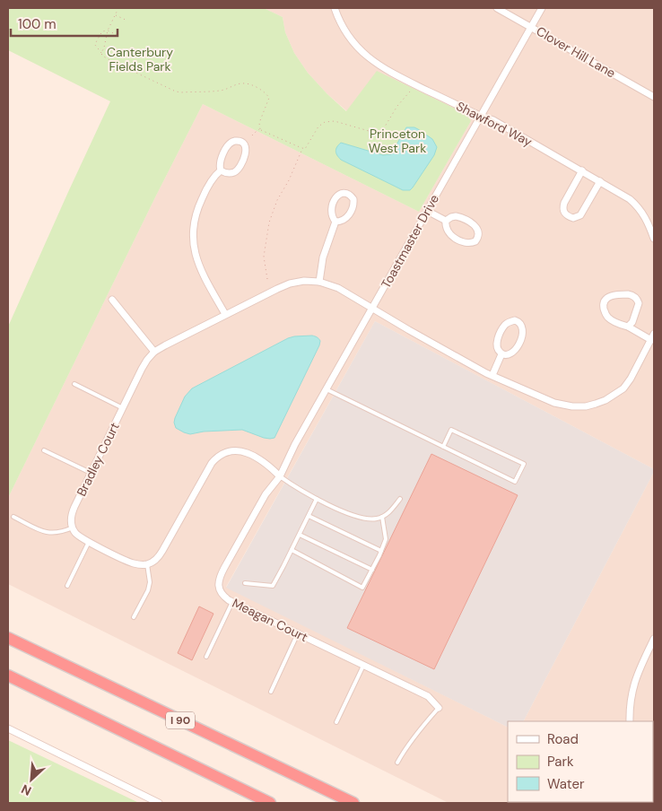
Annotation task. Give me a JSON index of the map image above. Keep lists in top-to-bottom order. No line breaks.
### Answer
{"streets":{"highway":["I 90"],"street":["Clover Hill Lane","Shawford Way","Toastmaster Drive","Bradley Court","Meagan Court"]},"crossings":[["Clover Hill Lane","Toastmaster Drive"],["Shawford Way","Toastmaster Drive"],["Toastmaster Drive","Bradley Court"],["Toastmaster Drive","Meagan Court"]],"parks":["Canterbury Fields Park","Princeton West Park"],"legend":["Road","Park","Water"],"scale_bar":"100 m","north":"bottom left"}
